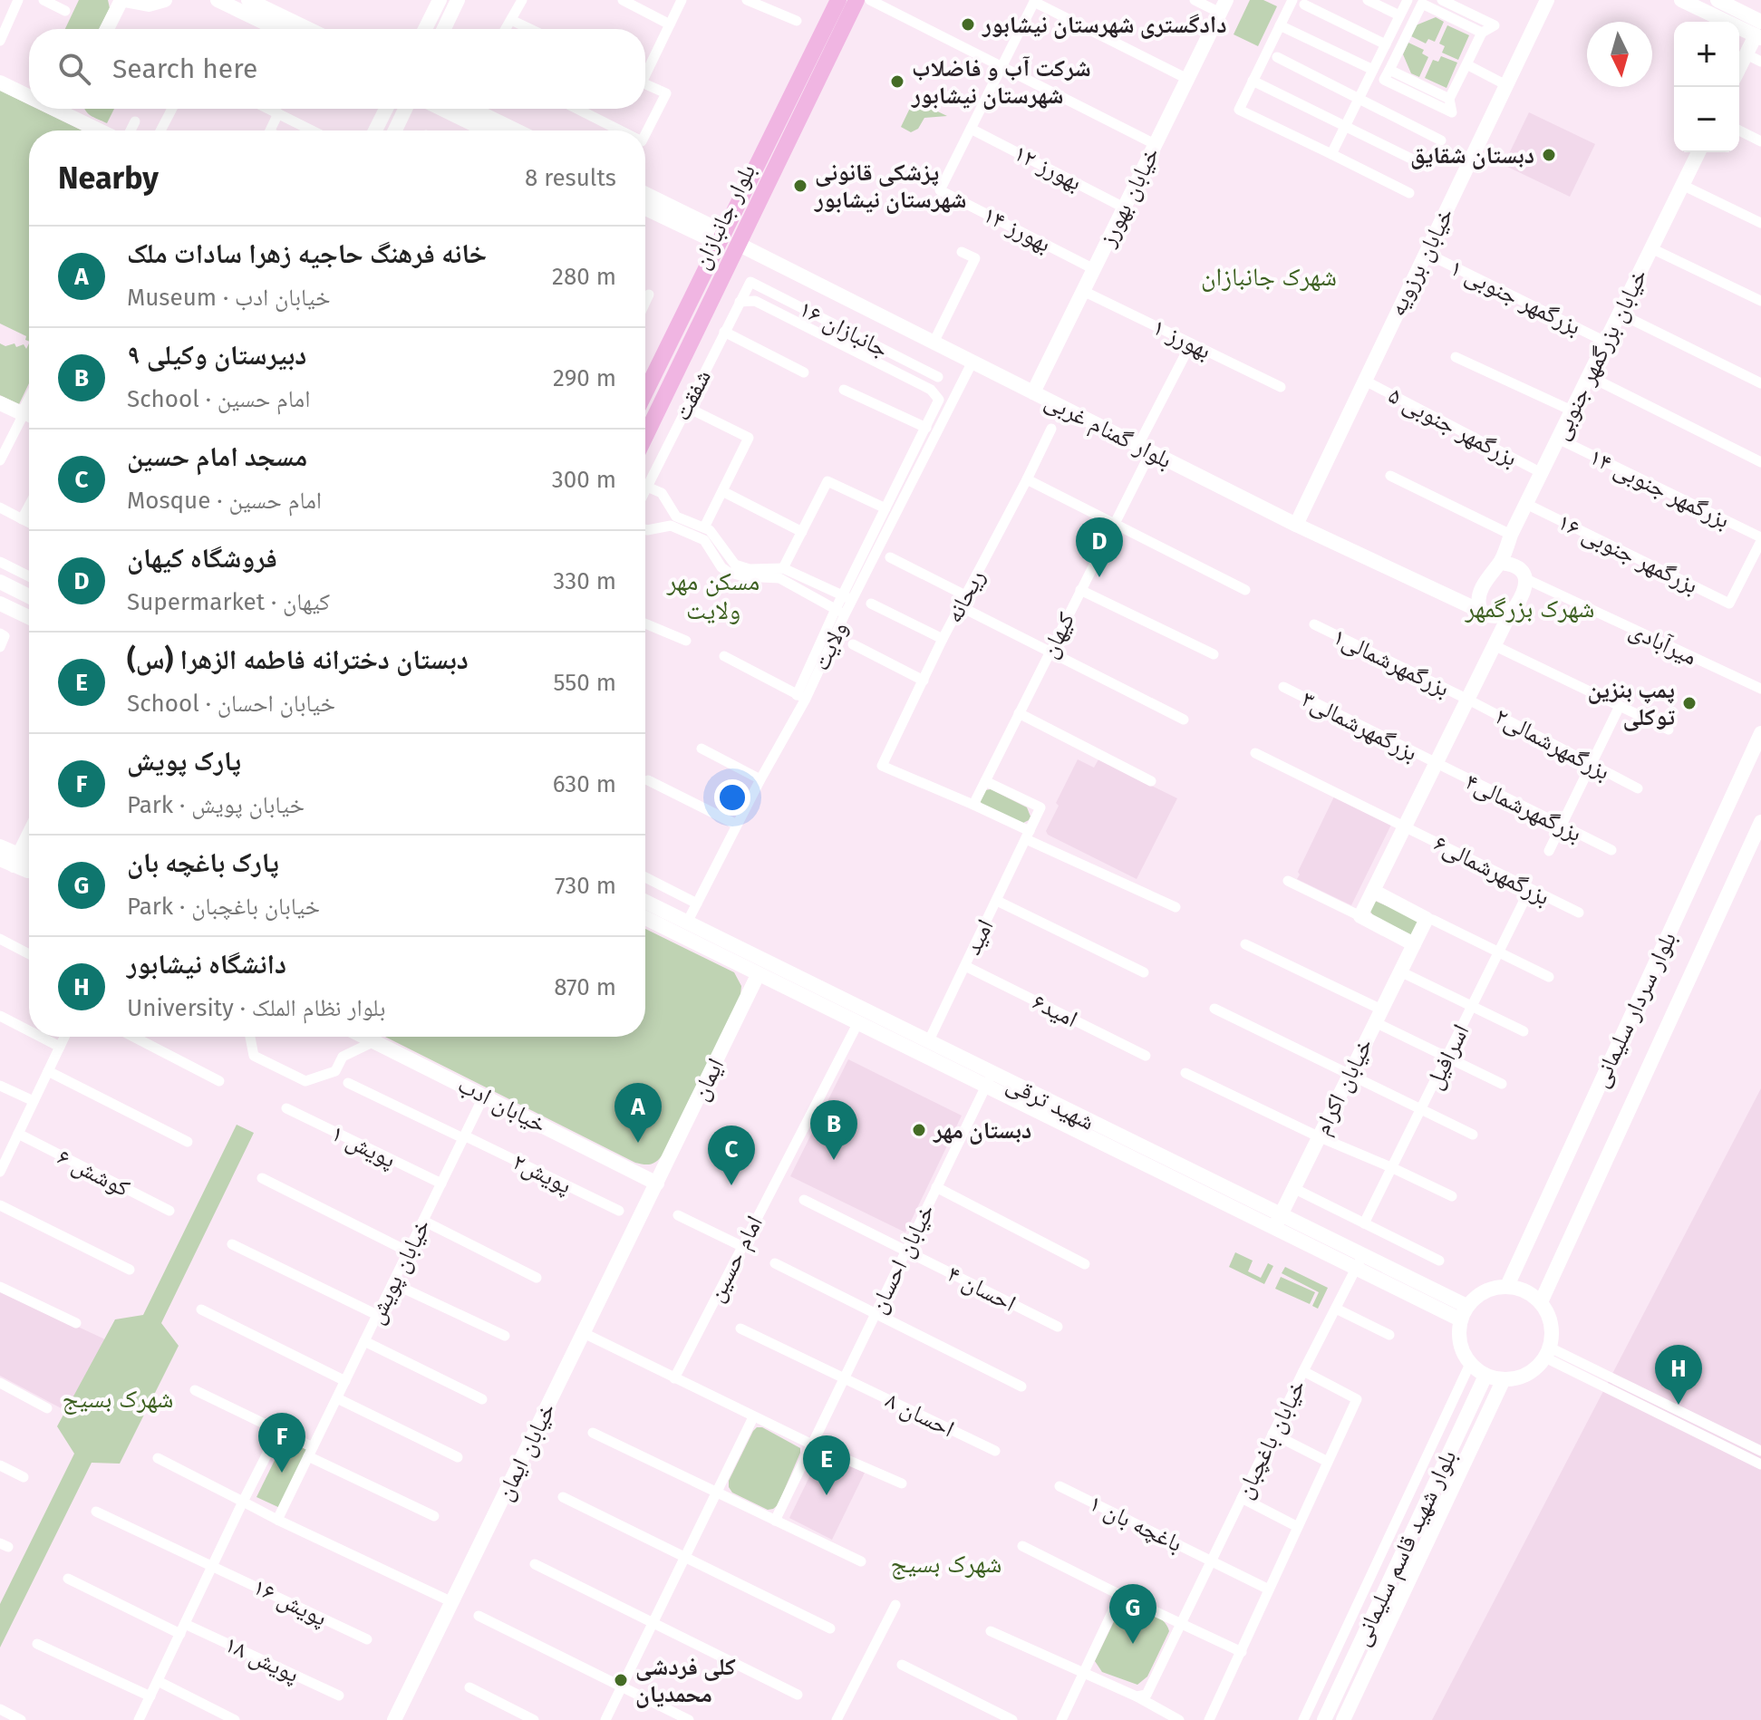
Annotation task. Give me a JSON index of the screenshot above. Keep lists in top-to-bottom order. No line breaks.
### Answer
{"streets":{"main road":["خیابان بهورز","بلوار جانبازان","خیابان برزویه","خیابان بزرگمهر جنوبی","بلوار گمنام غربی","بلوار سردار سلیمانی","ایمان","خیابان اکرام","شهید ترقی","خیابان ادب","خیابان ایمان","بلوار شهید قاسم سلیمانی"],"street":["بهورز ۱۲","بهورز ۱۴","بزرگمهر جنوبی ۱","جانبازان ۱۶","بهورز ۱","شفقت","بزرگمهر جنوبی ۵","بزرگمهر جنوبی ۱۴","بزرگمهر جنوبی ۱۶","ریحانه","کیهان","میرآبادی","ولایت","بزرگمهرشمالی۱","بزرگمهرشمالی۳","بزرگمهرشمالی۲","بزرگمهرشمالی۴","بزرگمهرشمالی۶","امید","امید۶","اسرافیل","پویش ۱","کوشش ۶","پویش۲","امام حسین","خیابان احسان","خیابان پویش","احسان ۴","احسان ۸","خیابان باغچبان","باغچه بان ۱","پویش ۱۶","پویش ۱۸"]},"crossings":[["بهورز ۱۲","خیابان بهورز"],["بهورز ۱۲","بهورز ۱۴"],["خیابان بهورز","بهورز ۱۴"],["خیابان بهورز","بهورز ۱"],["خیابان بهورز","بلوار گمنام غربی"],["بلوار جانبازان","بلوار گمنام غربی"],["خیابان برزویه","بزرگمهر جنوبی ۱"],["خیابان برزویه","بزرگمهر جنوبی ۵"],["خیابان برزویه","بلوار گمنام غربی"],["بزرگمهر جنوبی ۱","خیابان بزرگمهر جنوبی"],["جانبازان ۱۶","شفقت"],["بهورز ۱","کیهان"],["خیابان بزرگمهر جنوبی","بزرگمهر جنوبی ۵"],["خیابان بزرگمهر جنوبی","بلوار گمنام غربی"],["خیابان بزرگمهر جنوبی","بزرگمهر جنوبی ۱۴"],["خیابان بزرگمهر جنوبی","بزرگمهر جنوبی ۱۶"],["خیابان بزرگمهر جنوبی","میرآبادی"],["بلوار گمنام غربی","کیهان"],["بلوار گمنام غربی","میرآبادی"],["بلوار گمنام غربی","ولایت"],["بزرگمهر جنوبی ۱۴","بزرگمهر جنوبی ۱۶"],["کیهان","امید"],["ولایت","شهید ترقی"],["بزرگمهرشمالی۱","بزرگمهرشمالی۲"],["بزرگمهرشمالی۳","بزرگمهرشمالی۴"],["بزرگمهرشمالی۶","اسرافیل"],["امید","امید۶"],["امید","شهید ترقی"],["بلوار سردار سلیمانی","شهید ترقی"],["بلوار سردار سلیمانی","بلوار شهید قاسم سلیمانی"],["ایمان","شهید ترقی"],["ایمان","خیابان ادب"],["ایمان","خیابان ایمان"],["خیابان اکرام","شهید ترقی"],["شهید ترقی","امام حسین"],["شهید ترقی","خیابان احسان"],["شهید ترقی","خیابان باغچبان"],["شهید ترقی","بلوار شهید قاسم سلیمانی"],["خیابان ادب","خیابان پویش"],["خیابان ادب","خیابان ایمان"],["پویش ۱","خیابان پویش"],["پویش۲","خیابان پویش"],["خیابان احسان","احسان ۴"],["خیابان احسان","احسان ۸"],["خیابان باغچبان","باغچه بان ۱"]],"districts":["شهرک جانبازان","مسکن مهر ولایت","شهرک بزرگمهر","شهرک بسیج","شهرک بسیج"],"places":["دادگستری شهرستان نیشابور","شرکت آب و فاضلاب شهرستان نیشابور","دبستان شقایق","پزشکی قانونی شهرستان نیشابور","پمپ بنزین توکلی","دبستان مهر","کلی فردشی محمدیان"],"north":"bottom","page":{"map_buttons":["+","−"],"search":"Search here","heading":["Nearby","8 results"],"list":[{"mark":"A","name":"خانه فرهنگ حاجیه زهرا سادات ملک","note":"Museum · خیابان ادب","value":"280 m"},{"mark":"B","name":"دبیرستان وکیلی ۹","note":"School · امام حسین","value":"290 m"},{"mark":"C","name":"مسجد امام حسین","note":"Mosque · امام حسین","value":"300 m"},{"mark":"D","name":"فروشگاه کیهان","note":"Supermarket · کیهان","value":"330 m"},{"mark":"E","name":"دبستان دخترانه فاطمه الزهرا (س)","note":"School · خیابان احسان","value":"550 m"},{"mark":"F","name":"پارک پویش","note":"Park · خیابان پویش","value":"630 m"},{"mark":"G","name":"پارک باغچه بان","note":"Park · خیابان باغچبان","value":"730 m"},{"mark":"H","name":"دانشگاه نیشابور","note":"University · بلوار نظام الملک","value":"870 m"}],"pins":["D","A","B","C","H","F","E","G"]}}
